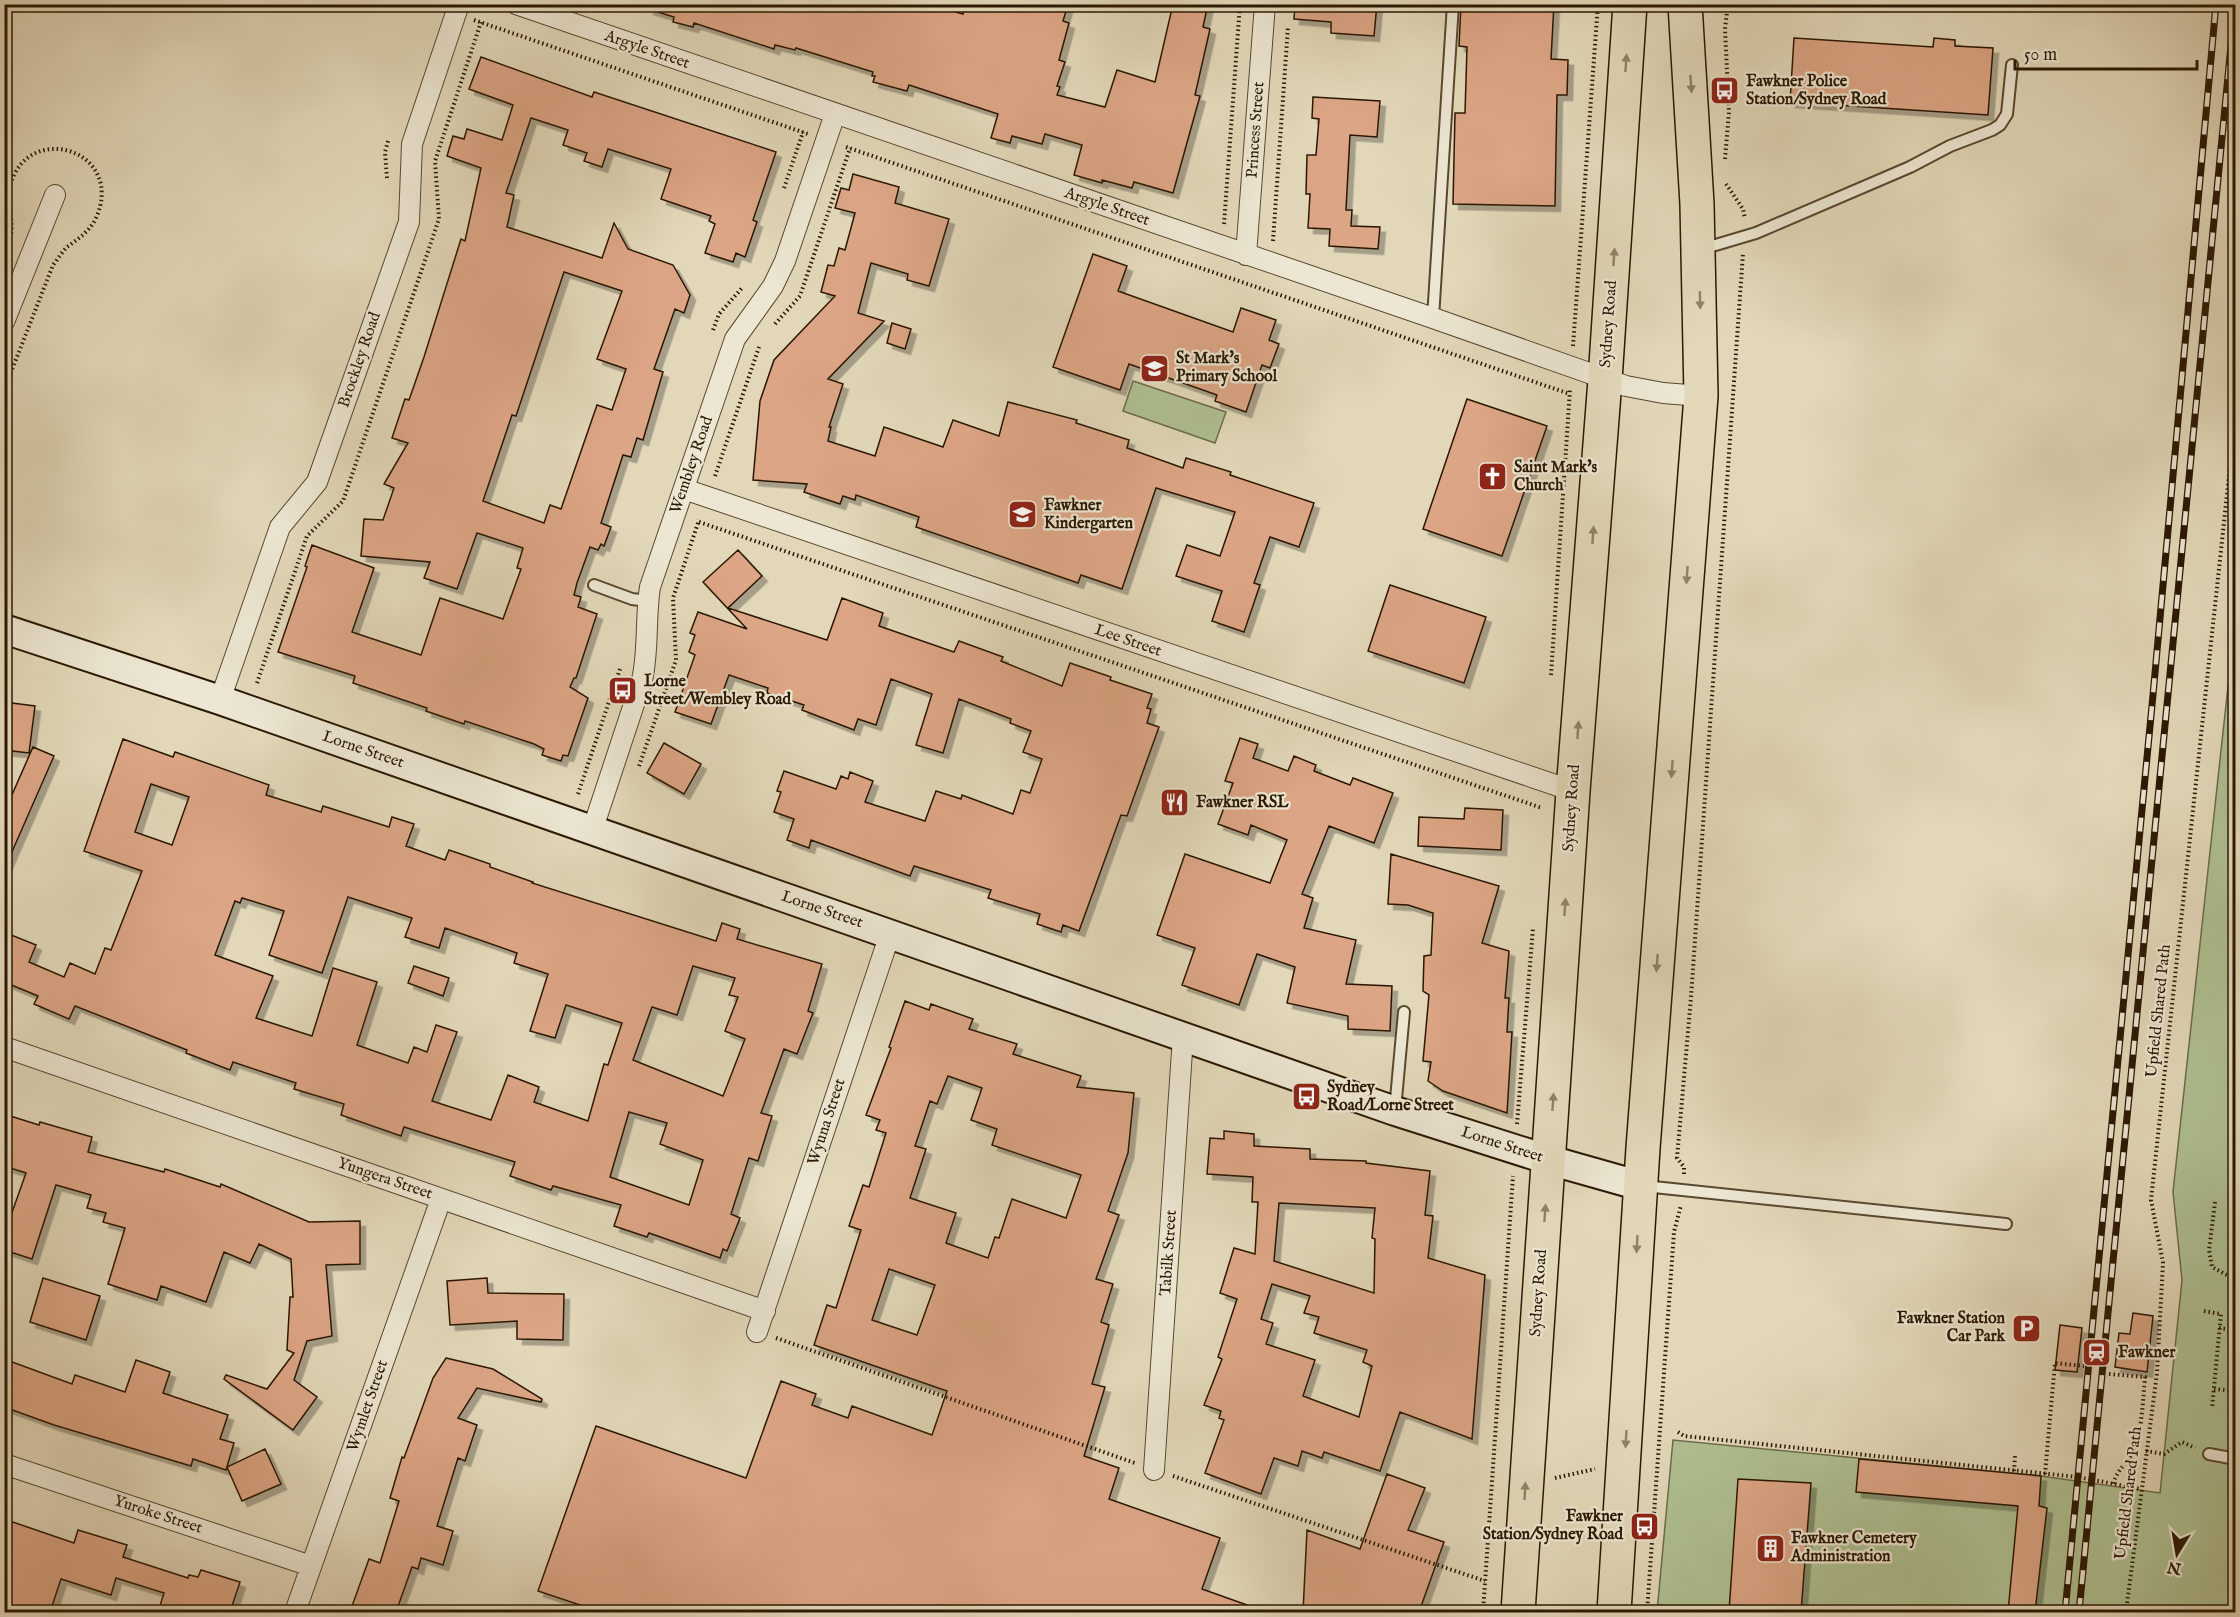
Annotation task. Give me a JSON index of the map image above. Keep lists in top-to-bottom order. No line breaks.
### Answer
{"streets":{"highway":["Sydney Road"],"street":["Argyle Street","Princess Street","Brockley Road","Wembley Road","Lee Street","Lorne Street","Wyuna Street","Yungera Street","Tabilk Street","Wymlet Street","Yuroke Street"],"path":["Upfield Shared Path"]},"crossings":[["Argyle Street","Princess Street"],["Argyle Street","Sydney Road"],["Argyle Street","Wembley Road"],["Sydney Road","Lee Street"],["Sydney Road","Lorne Street"],["Brockley Road","Lorne Street"],["Wembley Road","Lee Street"],["Wembley Road","Lorne Street"],["Lorne Street","Wyuna Street"],["Lorne Street","Tabilk Street"],["Wyuna Street","Yungera Street"],["Yungera Street","Wymlet Street"],["Wymlet Street","Yuroke Street"]],"places":{"bus stop":["Fawkner Police Station/Sydney Road","Lorne Street/Wembley Road","Sydney Road/Lorne Street","Fawkner Station/Sydney Road"],"school or university":["St Mark's Primary School","Fawkner Kindergarten"],"church":["Saint Mark's Church"],"restaurant":["Fawkner RSL"],"parking":["Fawkner Station Car Park"],"station":["Fawkner"],"building":["Fawkner Cemetery Administration"]},"scale_bar":"50 m","north":"bottom"}
